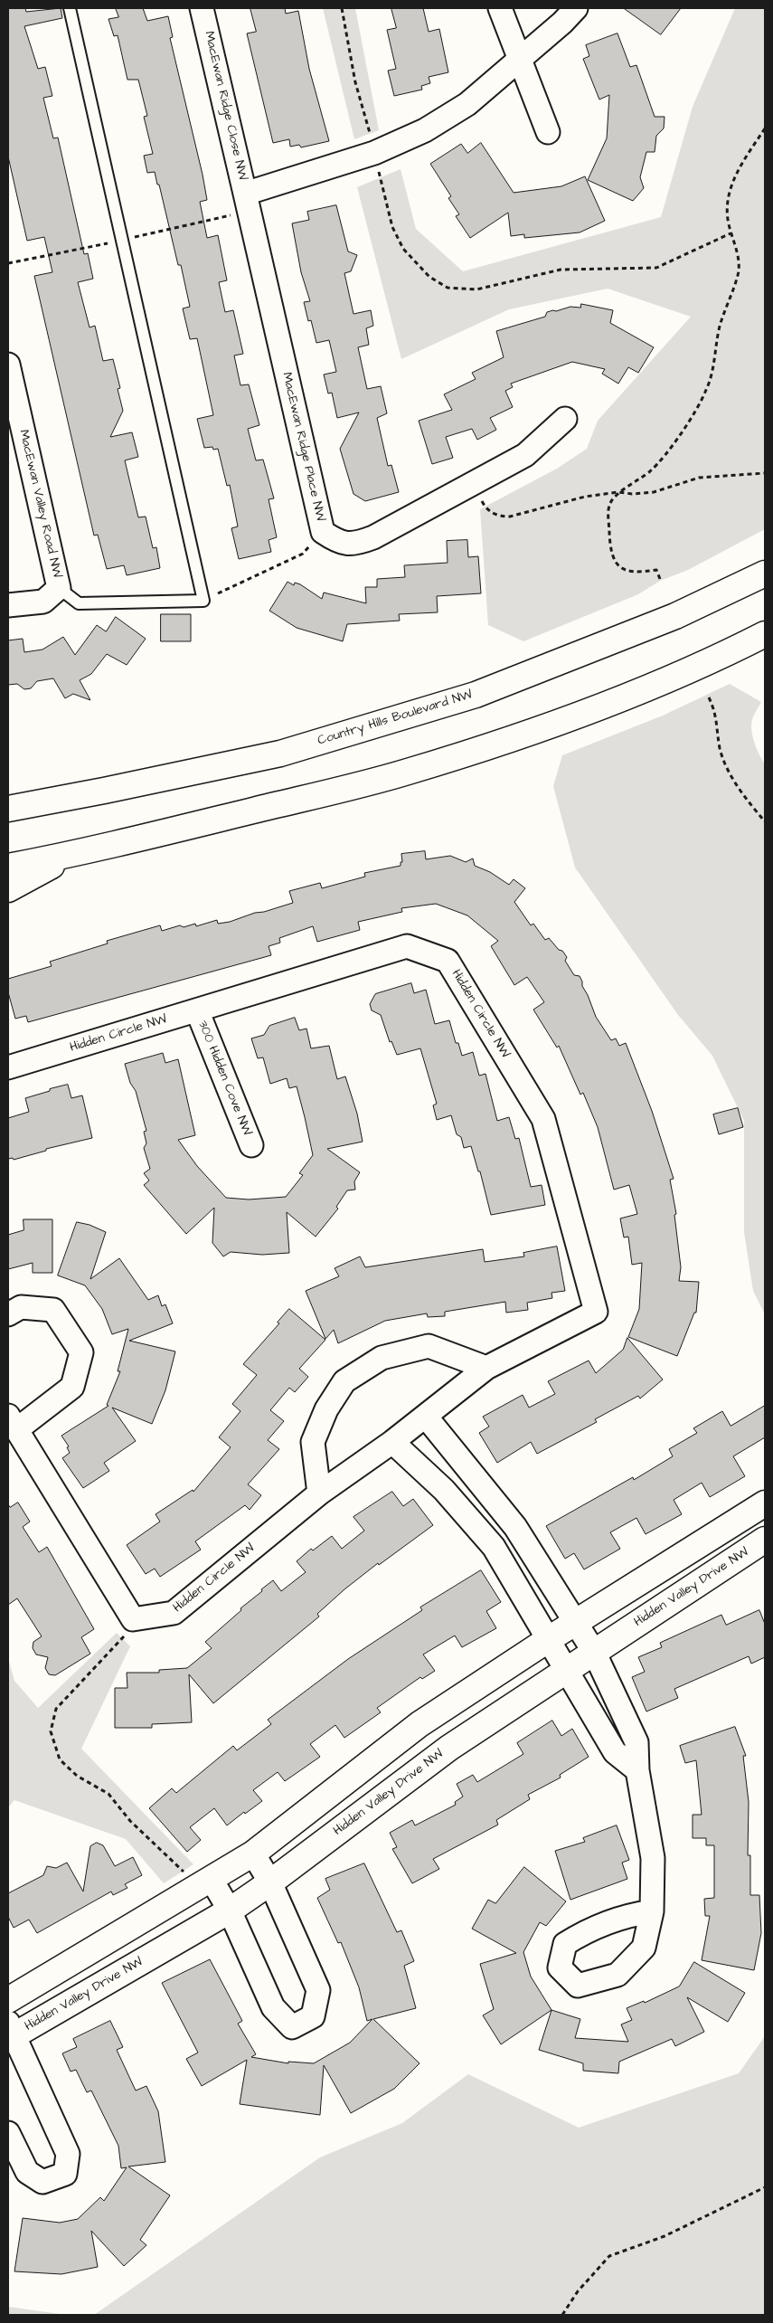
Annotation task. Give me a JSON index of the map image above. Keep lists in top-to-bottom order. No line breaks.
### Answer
{"streets":{"street":["MacEwan Ridge Close NW","MacEwan Ridge Place NW","MacEwan Valley Road NW","Country Hills Boulevard NW","Hidden Circle NW","300 Hidden Cove NW","Hidden Valley Drive NW"]},"crossings":[["MacEwan Ridge Close NW","MacEwan Ridge Place NW"],["Hidden Circle NW","300 Hidden Cove NW"]]}
